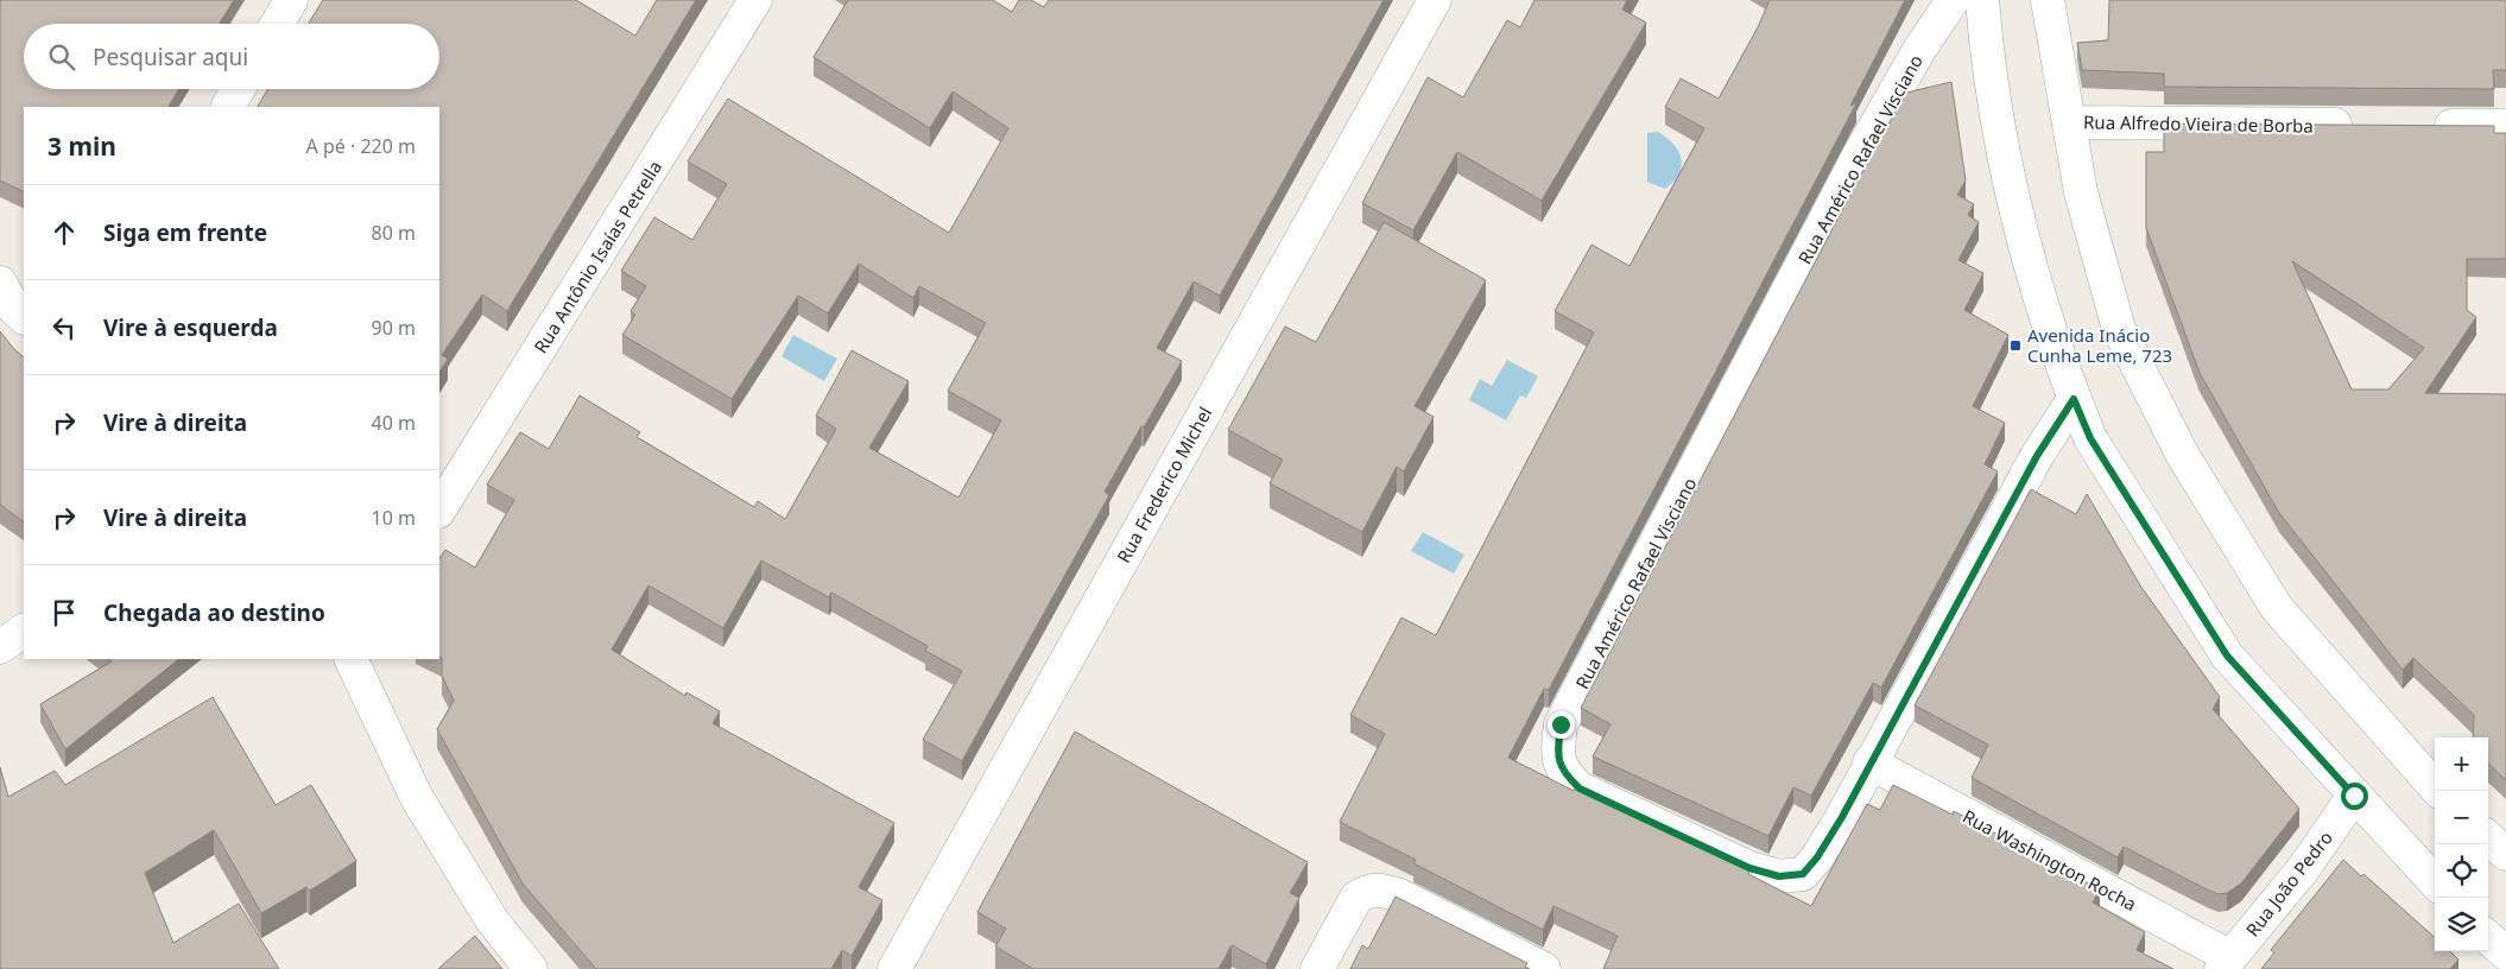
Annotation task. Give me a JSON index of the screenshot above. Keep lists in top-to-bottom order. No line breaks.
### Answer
{"streets":{"street":["Rua Alfredo Vieira de Borba","Rua Américo Rafael Visciano","Rua Antônio Isaías Petrella","Rua Frederico Michel","Rua Washington Rocha","Rua João Pedro"]},"crossings":[["Rua Américo Rafael Visciano","Rua Washington Rocha"],["Rua Washington Rocha","Rua João Pedro"]],"places":{"transit":["Avenida Inácio Cunha Leme, 723"]},"page":{"search":"Pesquisar aqui","heading":["3 min","A pé · 220 m"],"list":[["Siga em frente","80 m"],["Vire à esquerda","90 m"],["Vire à direita","40 m"],["Vire à direita","10 m"],"Chegada ao destino"],"map_buttons":["+","−"]}}
